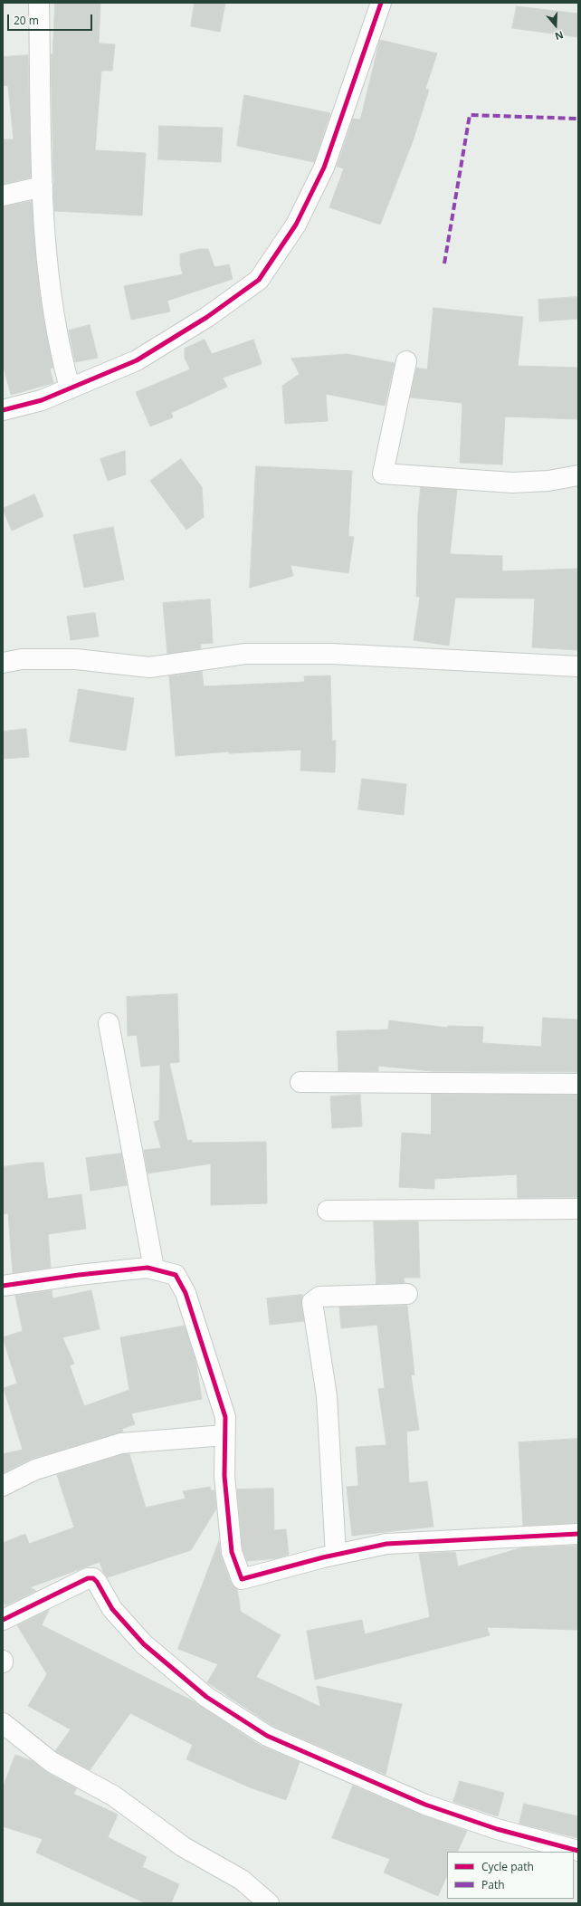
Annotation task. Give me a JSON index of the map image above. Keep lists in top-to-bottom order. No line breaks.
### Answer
{"legend":["Cycle path","Path"],"scale_bar":"20 m","north":"bottom"}
